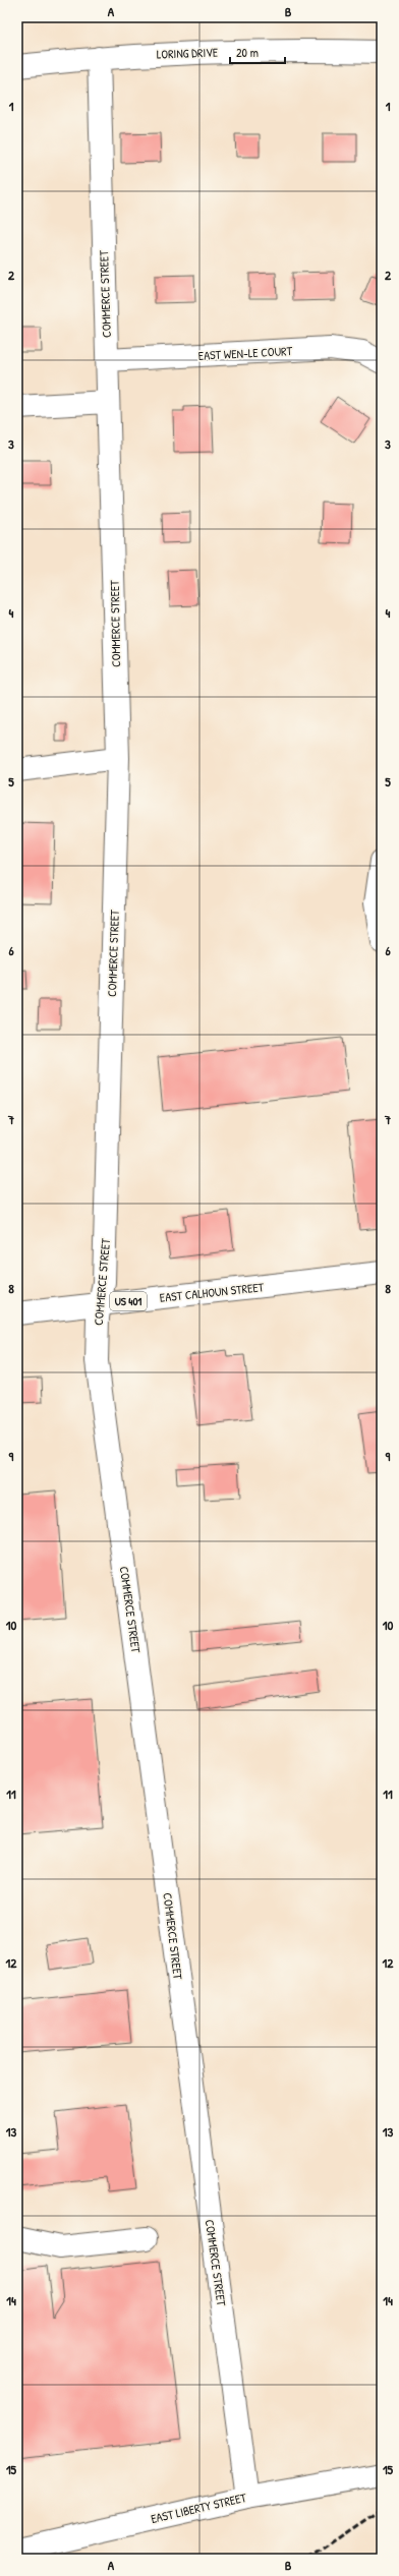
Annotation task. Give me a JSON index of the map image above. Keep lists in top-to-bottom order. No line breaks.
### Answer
{"streets":{"street":["LORING DRIVE","COMMERCE STREET","EAST WEN-LE COURT","EAST CALHOUN STREET","US 401","EAST LIBERTY STREET"]},"crossings":[["LORING DRIVE","COMMERCE STREET"],["COMMERCE STREET","EAST WEN-LE COURT"],["COMMERCE STREET","EAST CALHOUN STREET"],["COMMERCE STREET","EAST LIBERTY STREET"]],"scale_bar":"20 m","grid":{"columns":["A","B"],"rows":["1","2","3","4","5","6","7","8","9","10","11","12","13","14","15"]}}
